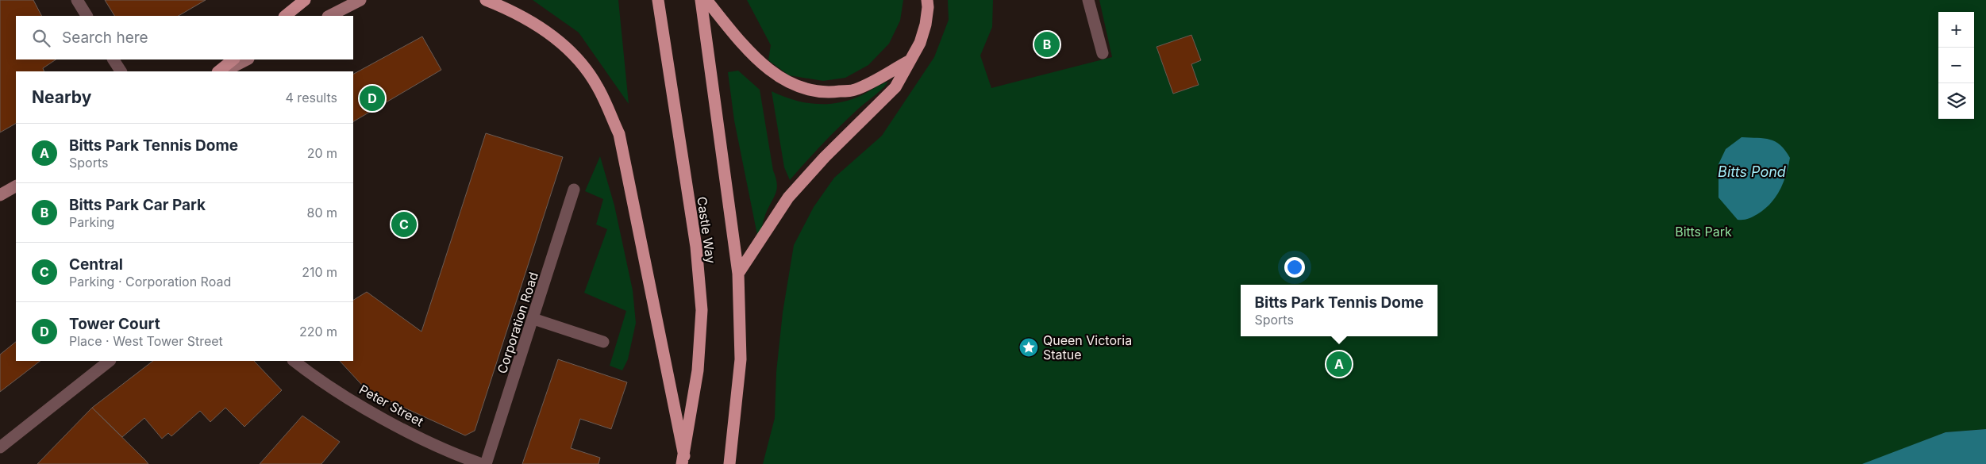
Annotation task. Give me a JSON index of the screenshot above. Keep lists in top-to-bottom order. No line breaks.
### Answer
{"streets":{"main road":["Castle Way"],"street":["Corporation Road","Peter Street"]},"water":["Bitts Pond"],"parks":["Bitts Park"],"places":{"place":["Queen Victoria Statue"]},"page":{"map_buttons":["+","−"],"search":"Search here","pins":["B","D","C","A"],"heading":["Nearby","4 results"],"list":[{"mark":"A","name":"Bitts Park Tennis Dome","note":"Sports","value":"20 m"},{"mark":"B","name":"Bitts Park Car Park","note":"Parking","value":"80 m"},{"mark":"C","name":"Central","note":"Parking · Corporation Road","value":"210 m"},{"mark":"D","name":"Tower Court","note":"Place · West Tower Street","value":"220 m"}],"popup":["Bitts Park Tennis Dome","Sports"]}}
